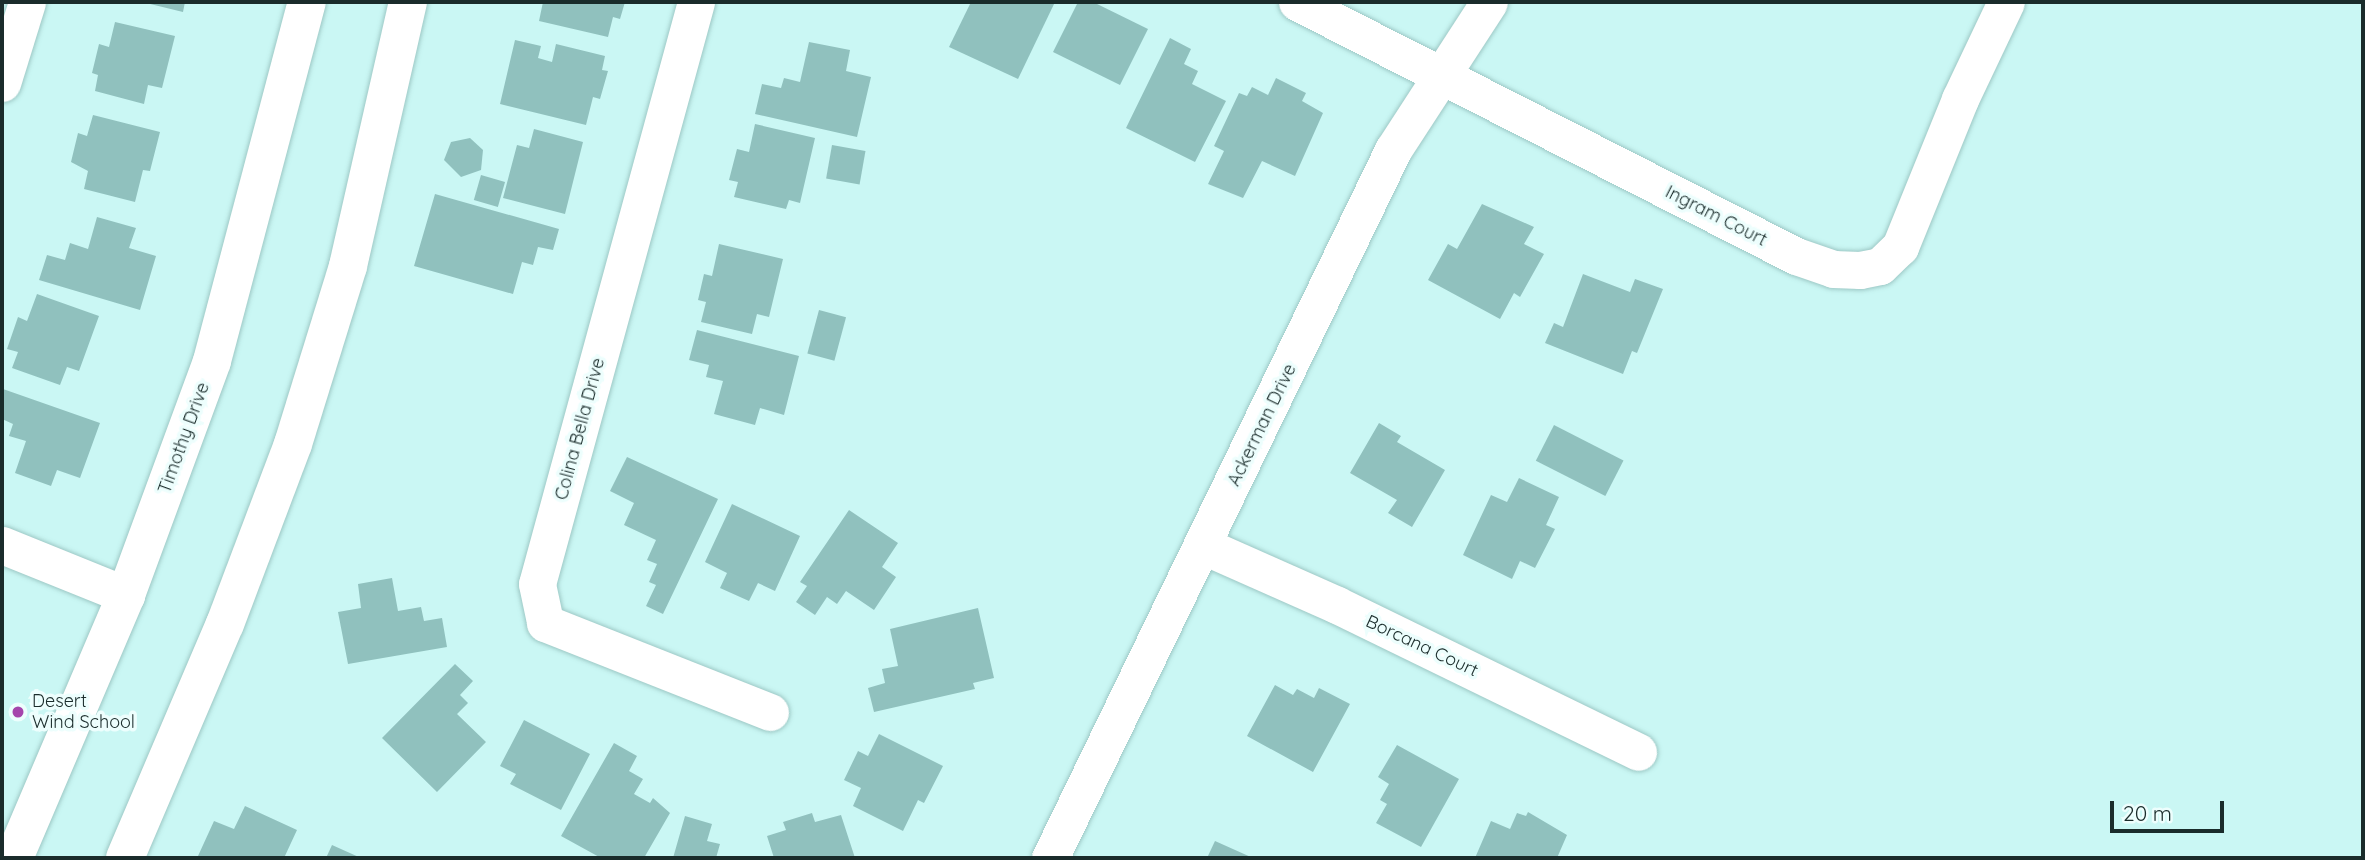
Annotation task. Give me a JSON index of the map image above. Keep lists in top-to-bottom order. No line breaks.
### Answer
{"streets":{"street":["Ingram Court","Ackerman Drive","Colina Bella Drive","Timothy Drive","Borcana Court"]},"crossings":[["Ingram Court","Ackerman Drive"],["Ackerman Drive","Borcana Court"]],"places":["Desert Wind School"],"scale_bar":"20 m"}
